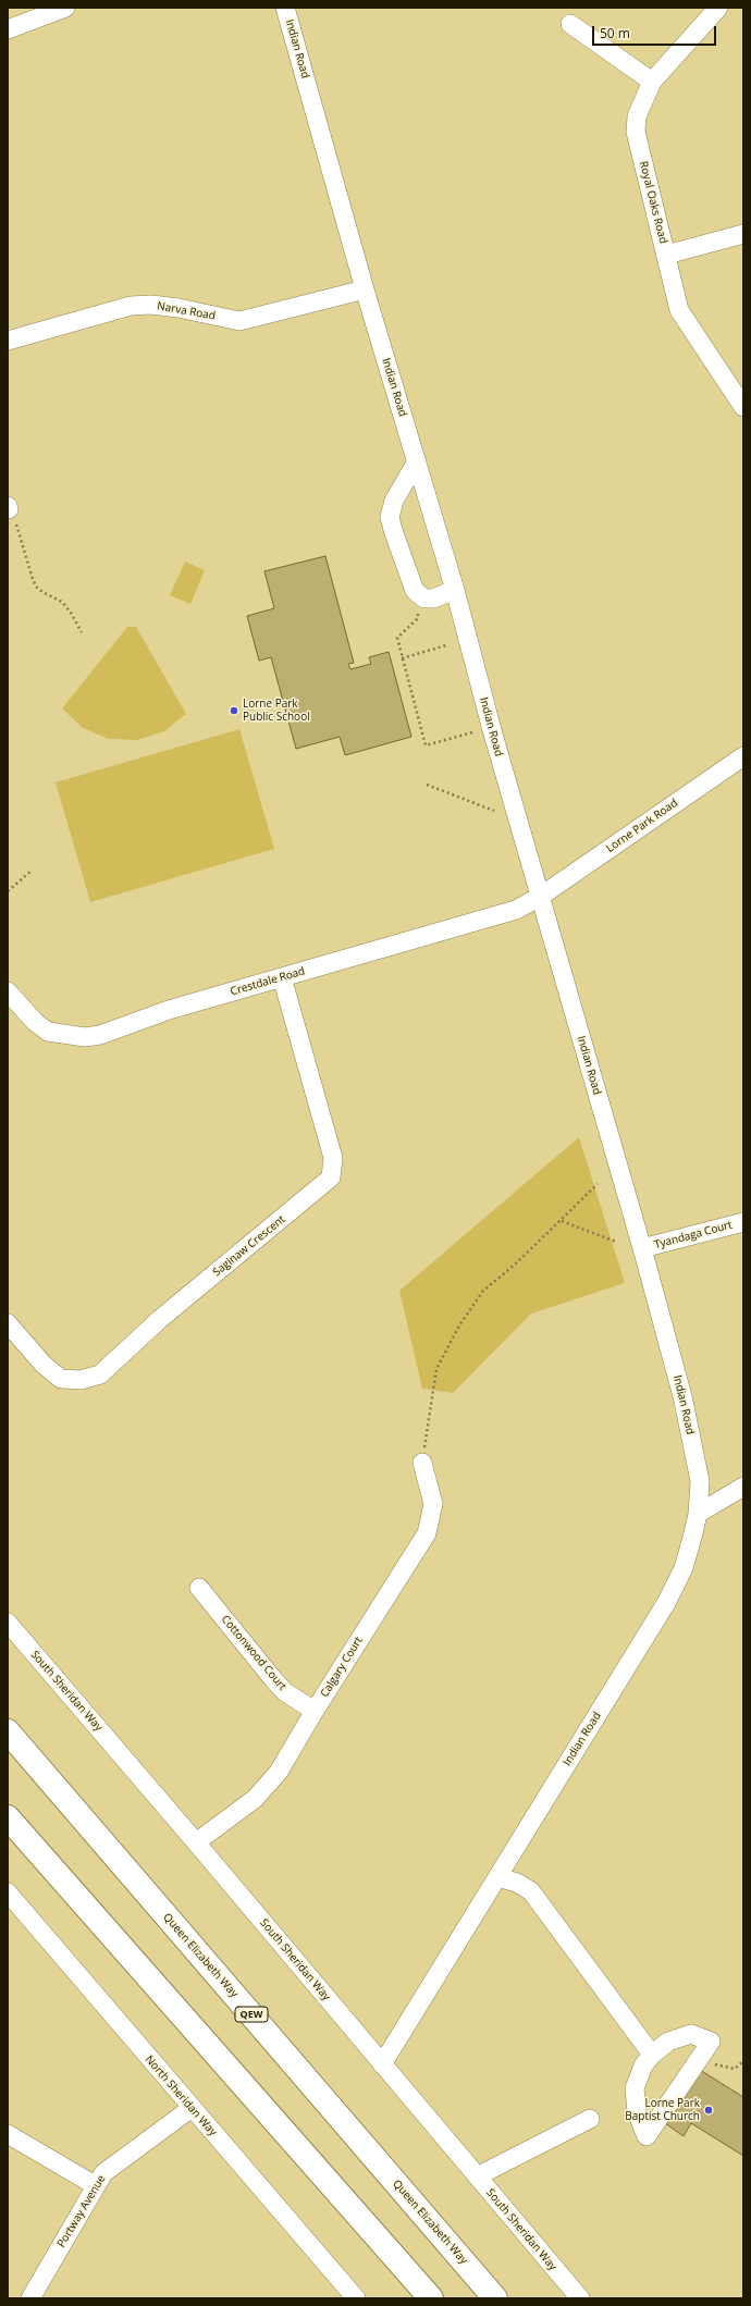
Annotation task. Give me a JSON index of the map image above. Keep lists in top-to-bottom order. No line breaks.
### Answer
{"streets":{"highway":["Queen Elizabeth Way","QEW"],"street":["Indian Road","Royal Oaks Road","Narva Road","Lorne Park Road","Crestdale Road","Tyandaga Court","Saginaw Crescent","Cottonwood Court","Calgary Court","South Sheridan Way","North Sheridan Way","Portway Avenue"]},"crossings":[["Indian Road","Narva Road"],["Indian Road","Lorne Park Road"],["Indian Road","Crestdale Road"],["Indian Road","Tyandaga Court"],["Indian Road","South Sheridan Way"],["Lorne Park Road","Crestdale Road"],["Crestdale Road","Saginaw Crescent"],["Cottonwood Court","Calgary Court"],["Calgary Court","South Sheridan Way"],["North Sheridan Way","Portway Avenue"]],"places":["Lorne Park Public School","Lorne Park Baptist Church"],"scale_bar":"50 m"}
